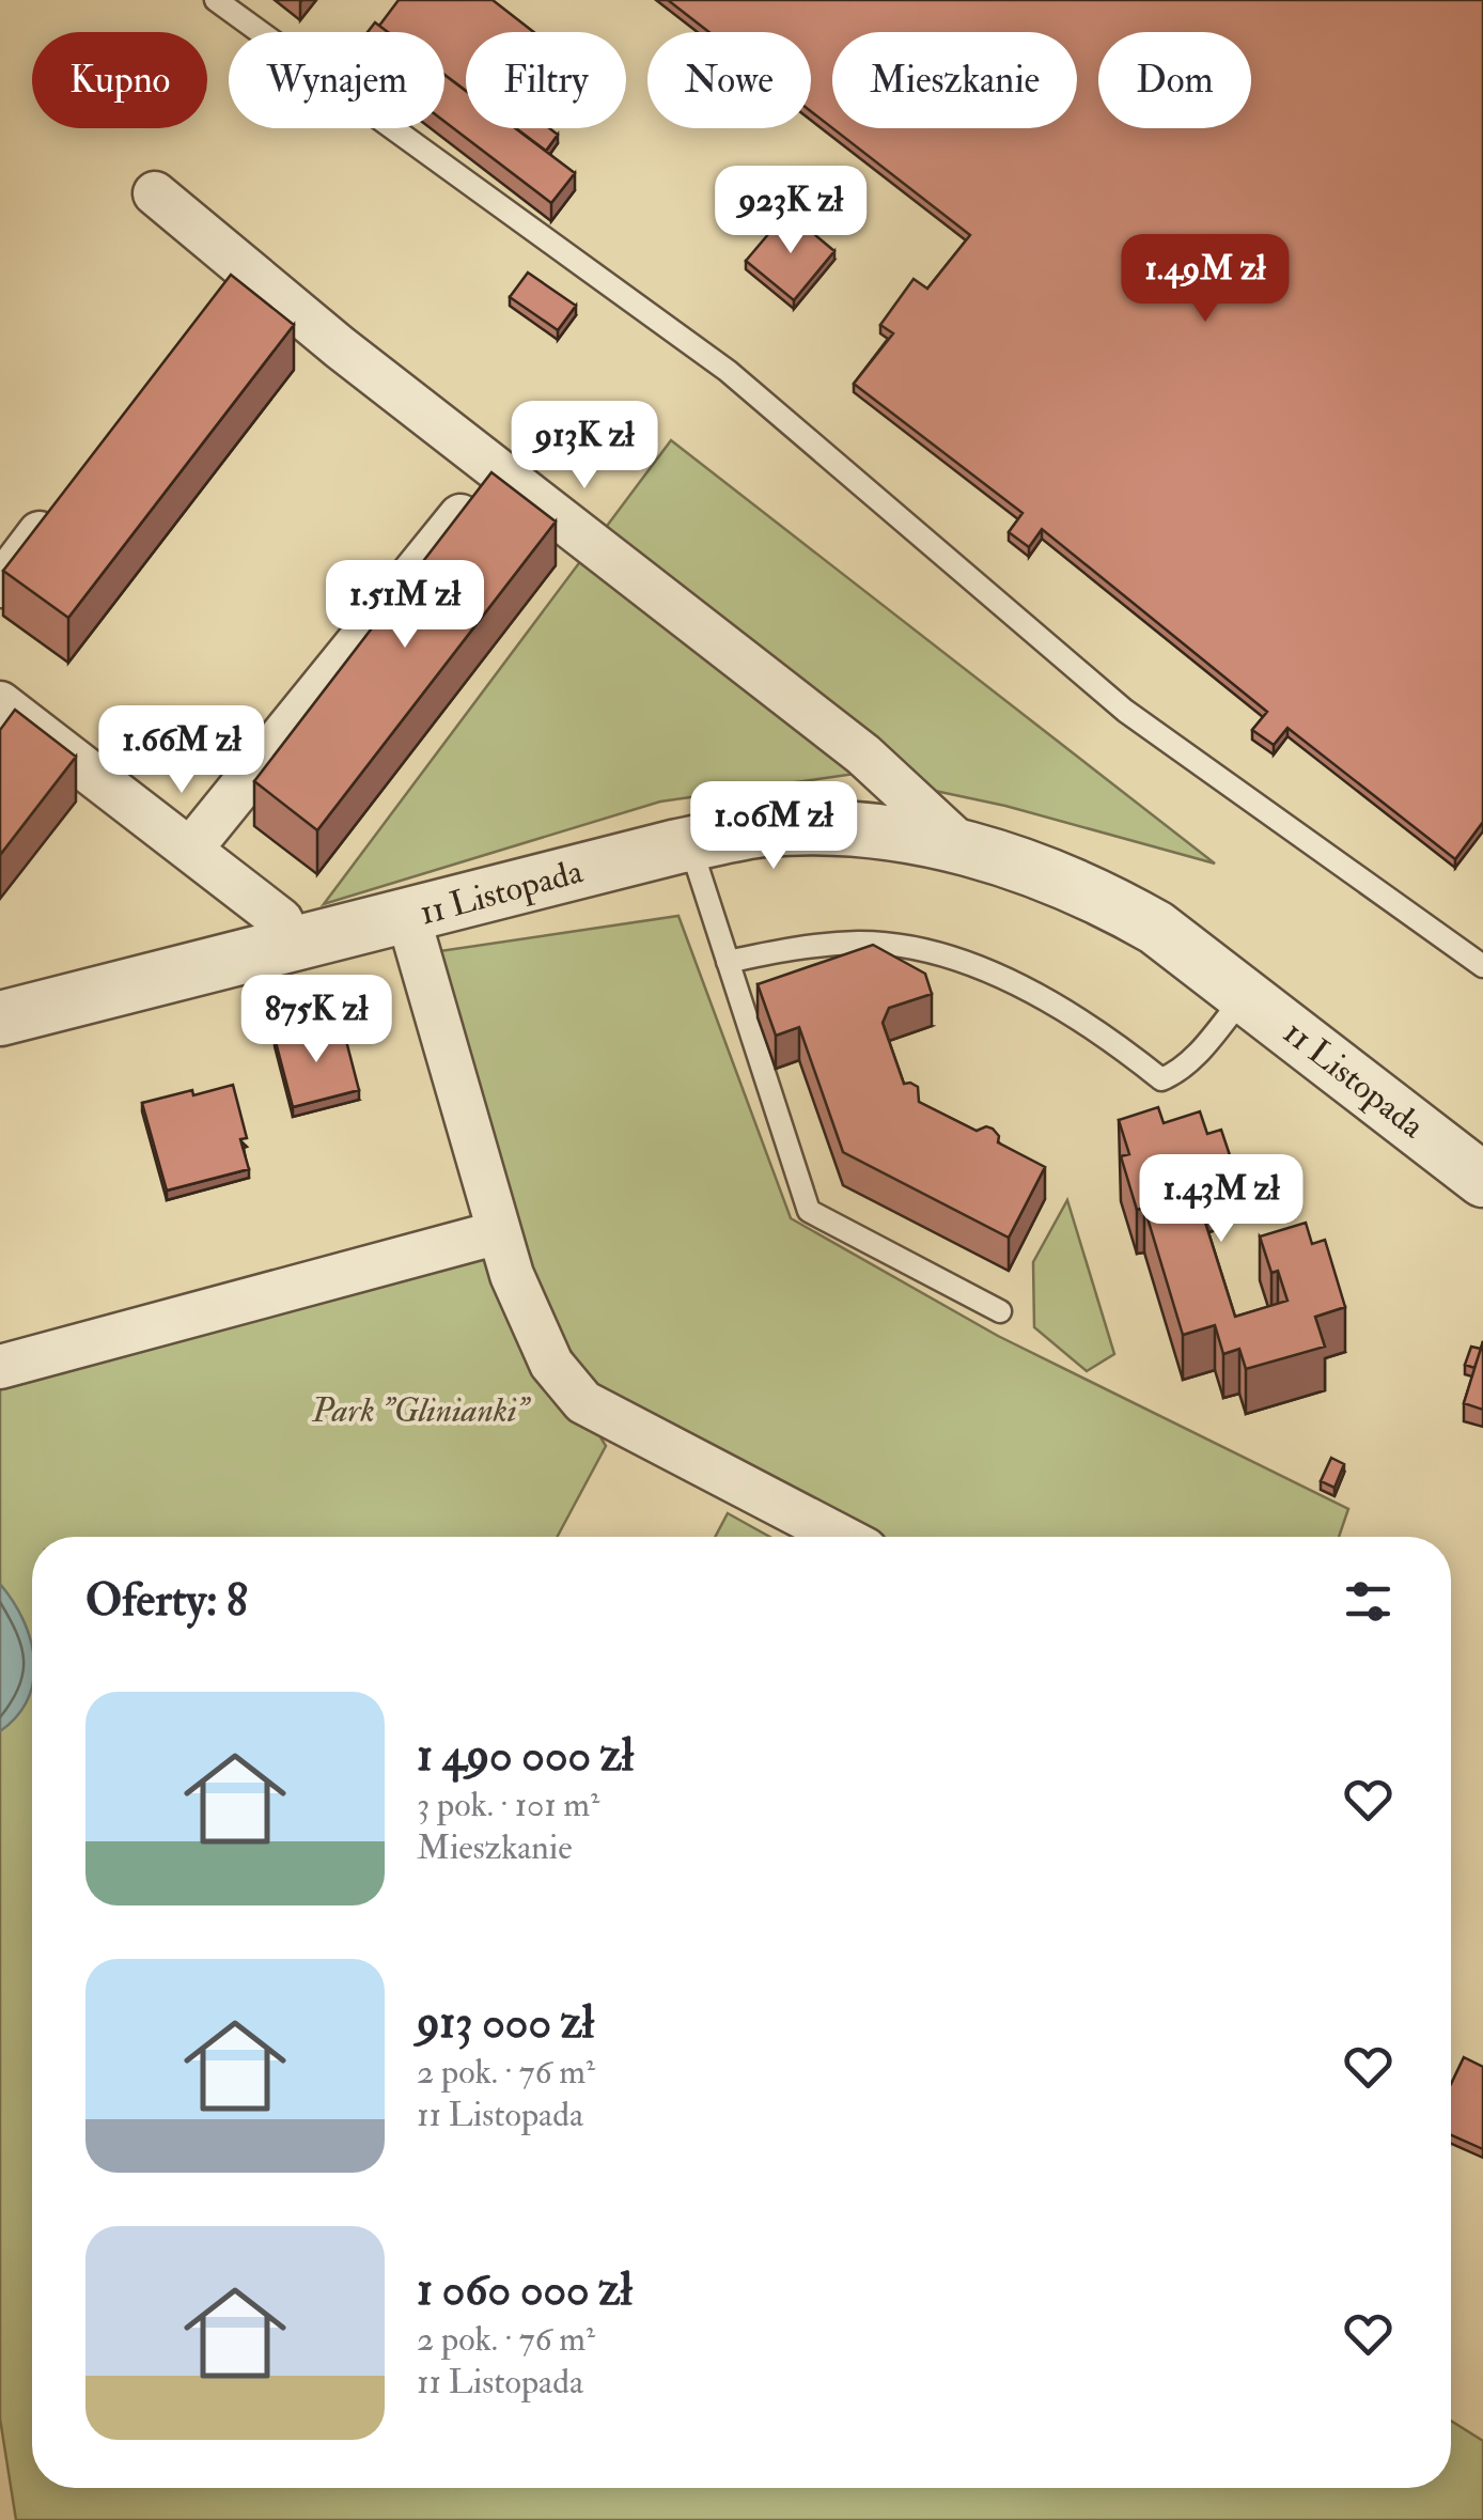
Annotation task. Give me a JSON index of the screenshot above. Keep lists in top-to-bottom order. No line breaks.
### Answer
{"streets":{"street":["11 Listopada"]},"parks":["Park \"Glinianki\""],"page":{"chip":["Kupno","Wynajem","Filtry","Nowe","Mieszkanie","Dom"],"price":["923K zł","1.49M zł","913K zł","1.51M zł","1.66M zł","1.06M zł","875K zł","1.43M zł"],"heading":"Oferty: 8","list":[{"name":"1 490 000 zł","note":"3 pok. · 101 m² · Mieszkanie"},{"name":"913 000 zł","note":"2 pok. · 76 m² · 11 Listopada"},{"name":"1 060 000 zł","note":"2 pok. · 76 m² · 11 Listopada"}]}}
